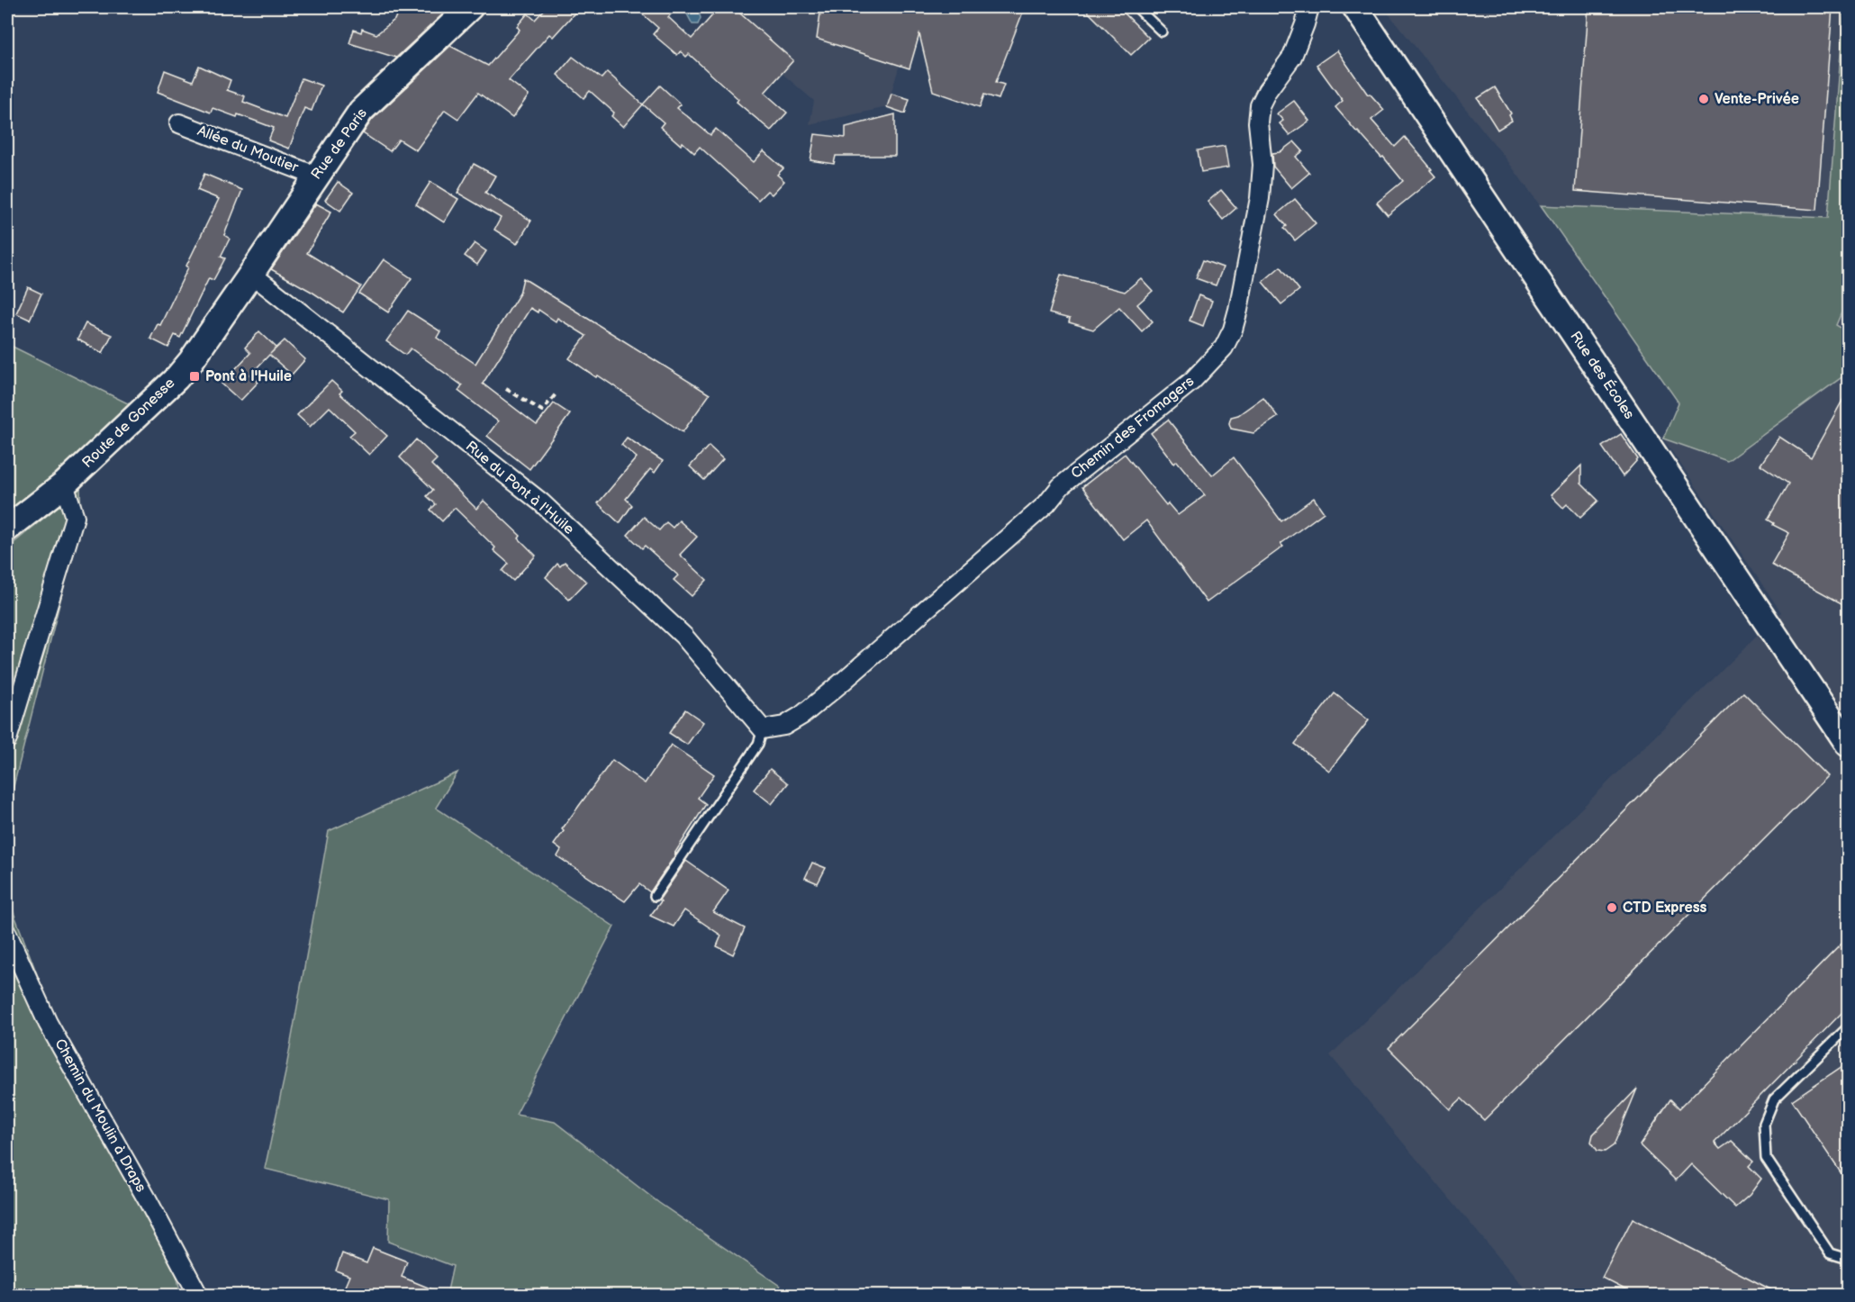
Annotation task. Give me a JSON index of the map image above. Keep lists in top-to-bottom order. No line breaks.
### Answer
{"streets":{"street":["Rue de Paris","Allée du Moutier","Rue des Écoles","Route de Gonesse","Chemin des Fromagers","Rue du Pont à l'Huile","Chemin du Moulin à Draps"]},"crossings":[["Rue de Paris","Allée du Moutier"],["Rue de Paris","Route de Gonesse"],["Rue de Paris","Rue du Pont à l'Huile"],["Route de Gonesse","Rue du Pont à l'Huile"],["Chemin des Fromagers","Rue du Pont à l'Huile"]],"places":{"other":["Vente-Privée","CTD Express"],"transit":["Pont à l'Huile"]}}
